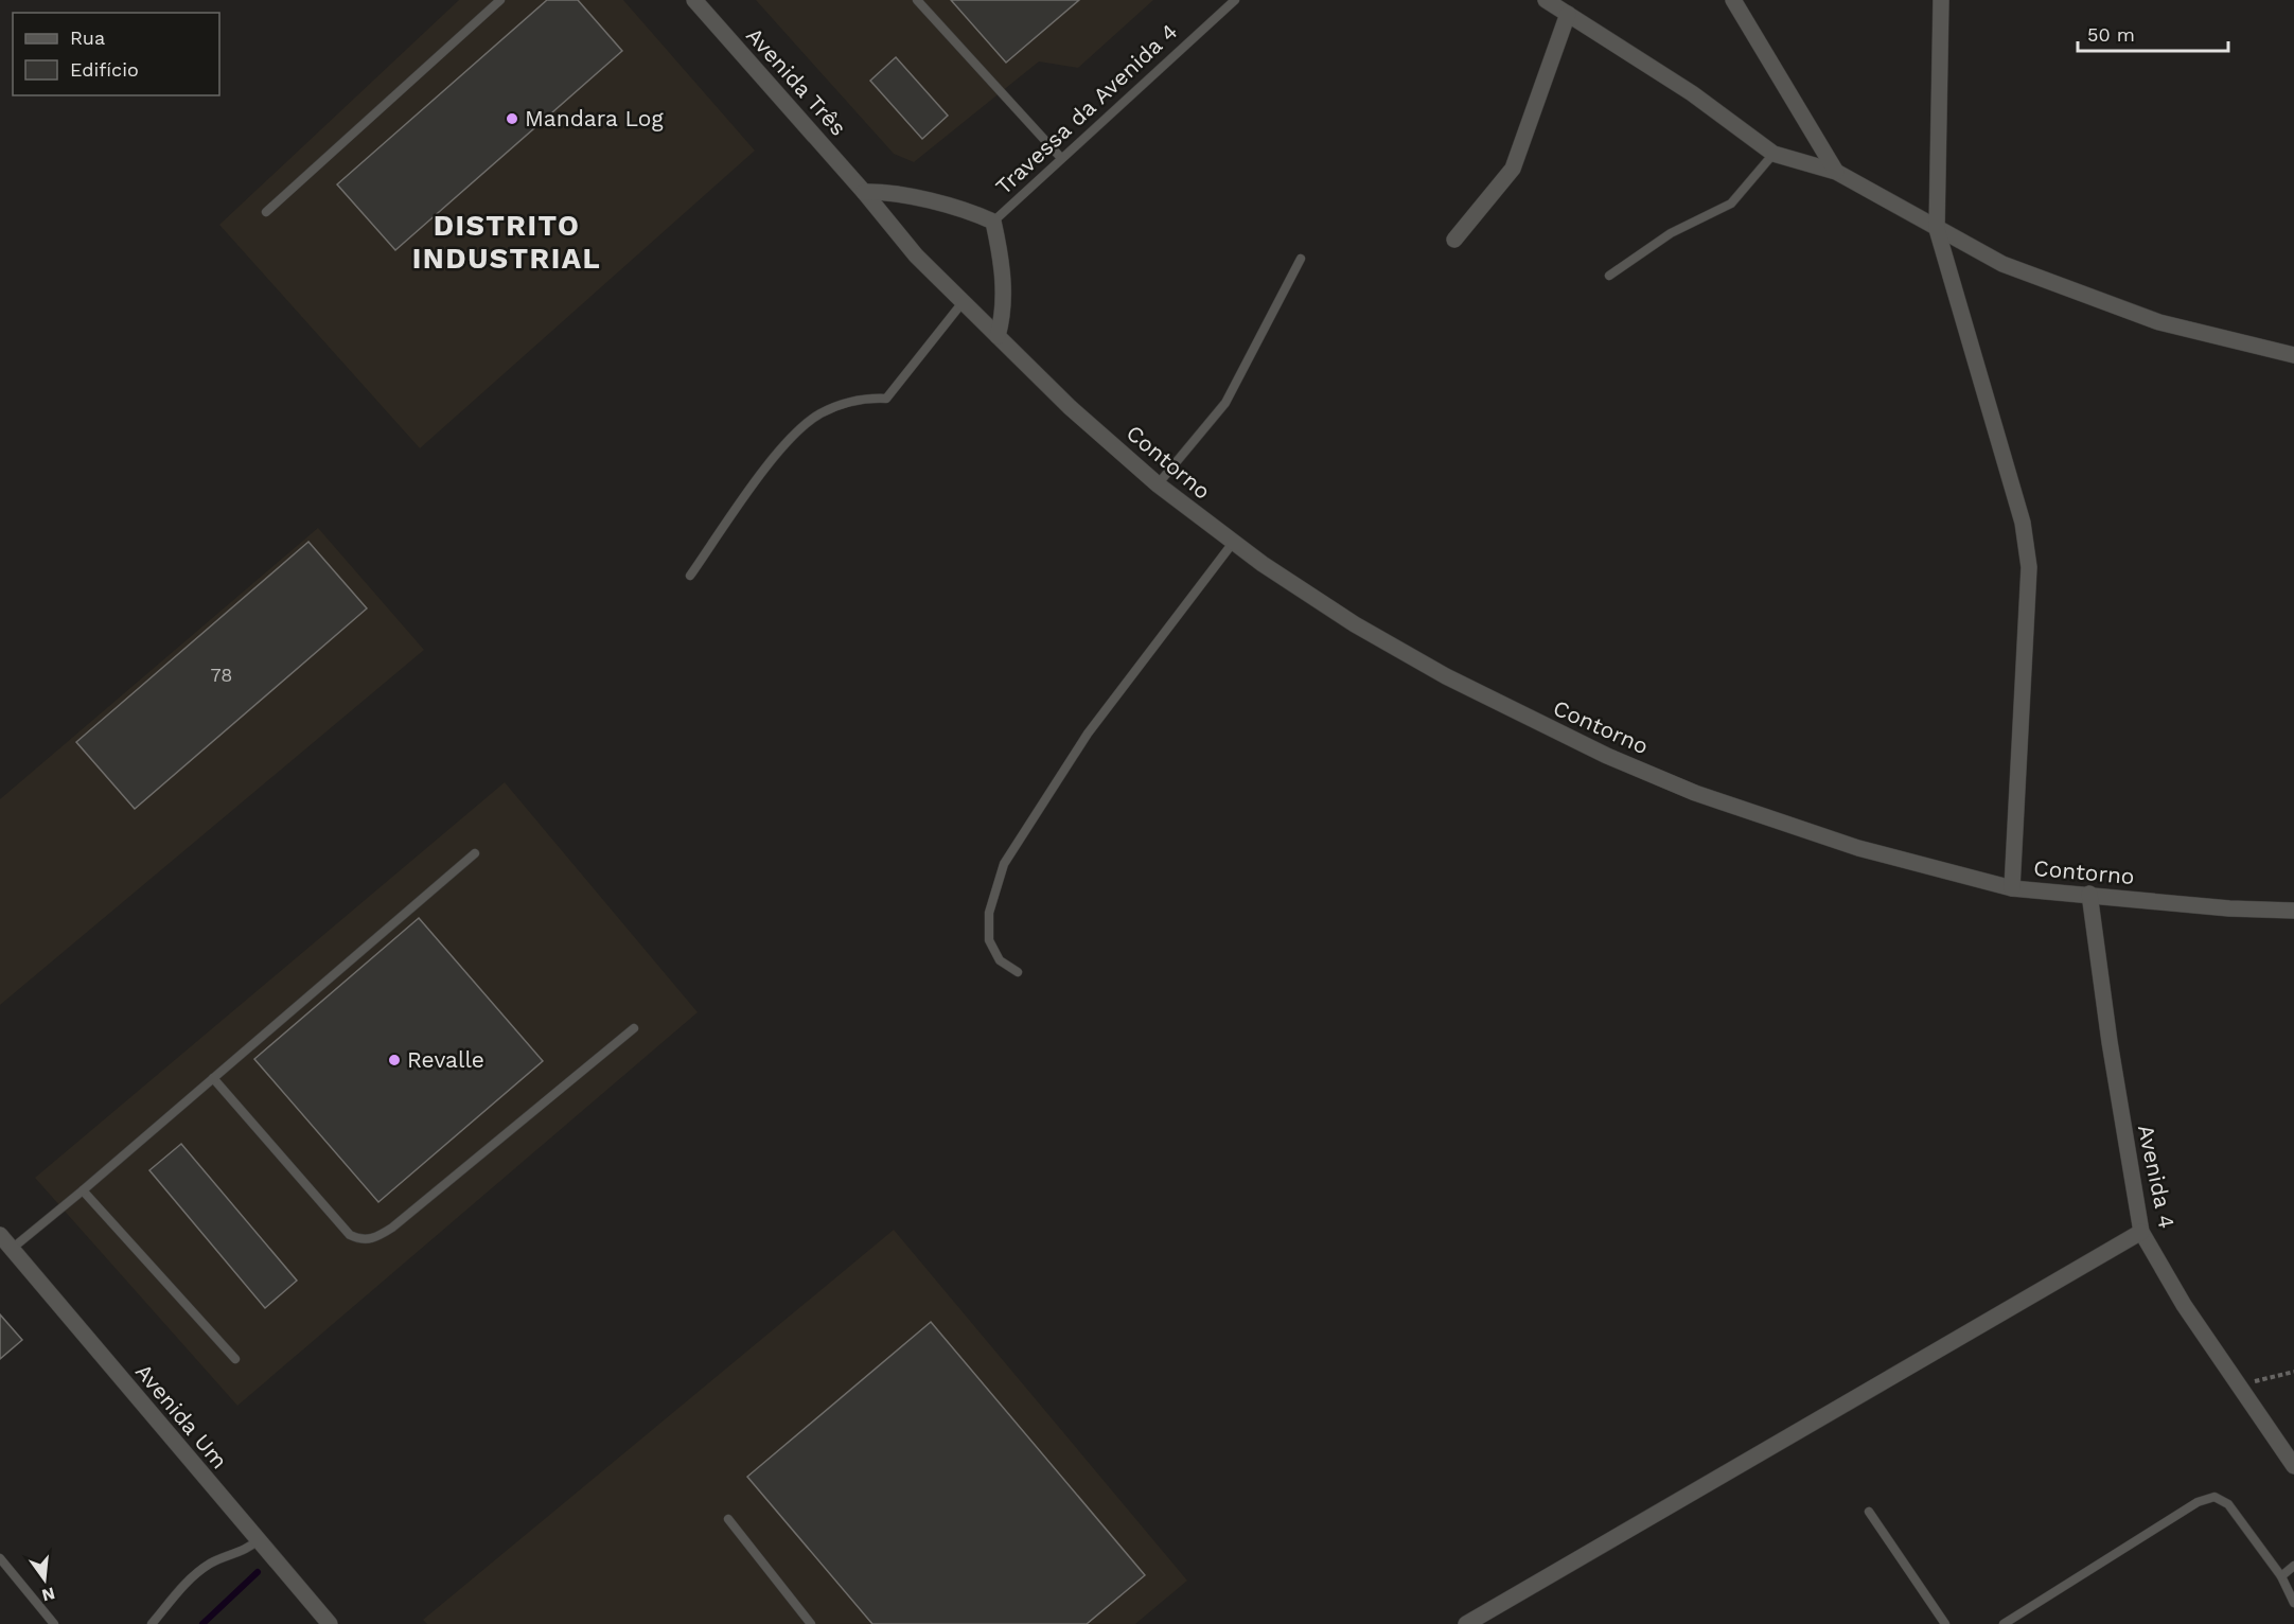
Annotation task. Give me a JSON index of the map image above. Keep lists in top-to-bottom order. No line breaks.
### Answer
{"streets":{"street":["Avenida Três","Contorno","Avenida 4","Avenida Um"],"lane":["Travessa da Avenida 4"]},"crossings":[["Avenida Três","Contorno"],["Contorno","Avenida 4"]],"districts":["DISTRITO INDUSTRIAL"],"places":["Mandara Log","Revalle"],"house_numbers":["78"],"legend":["Rua","Edifício"],"scale_bar":"50 m","north":"bottom"}
